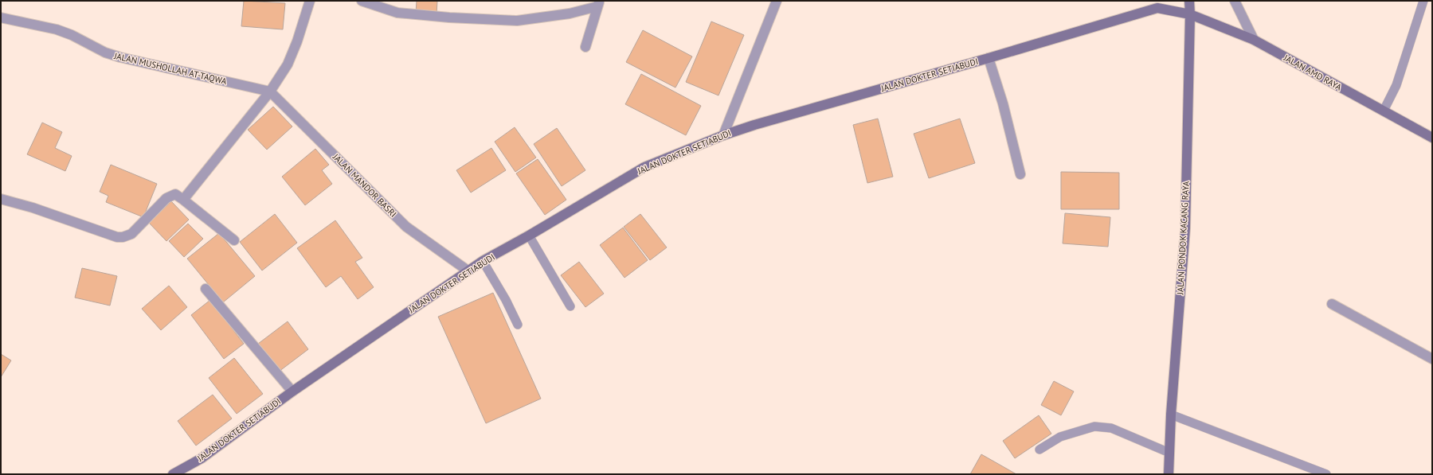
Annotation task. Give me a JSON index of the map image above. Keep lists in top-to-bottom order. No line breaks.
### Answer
{"streets":{"street":["JALAN MUSHOLLAH AT-TAQWA","JALAN AMD RAYA","JALAN DOKTER SETIABUDI","JALAN MANDOR BASRI","JALAN PONDOK KACANG RAYA"]},"crossings":[["JALAN MUSHOLLAH AT-TAQWA","JALAN MANDOR BASRI"],["JALAN AMD RAYA","JALAN DOKTER SETIABUDI"],["JALAN AMD RAYA","JALAN PONDOK KACANG RAYA"],["JALAN DOKTER SETIABUDI","JALAN MANDOR BASRI"],["JALAN DOKTER SETIABUDI","JALAN PONDOK KACANG RAYA"]]}
